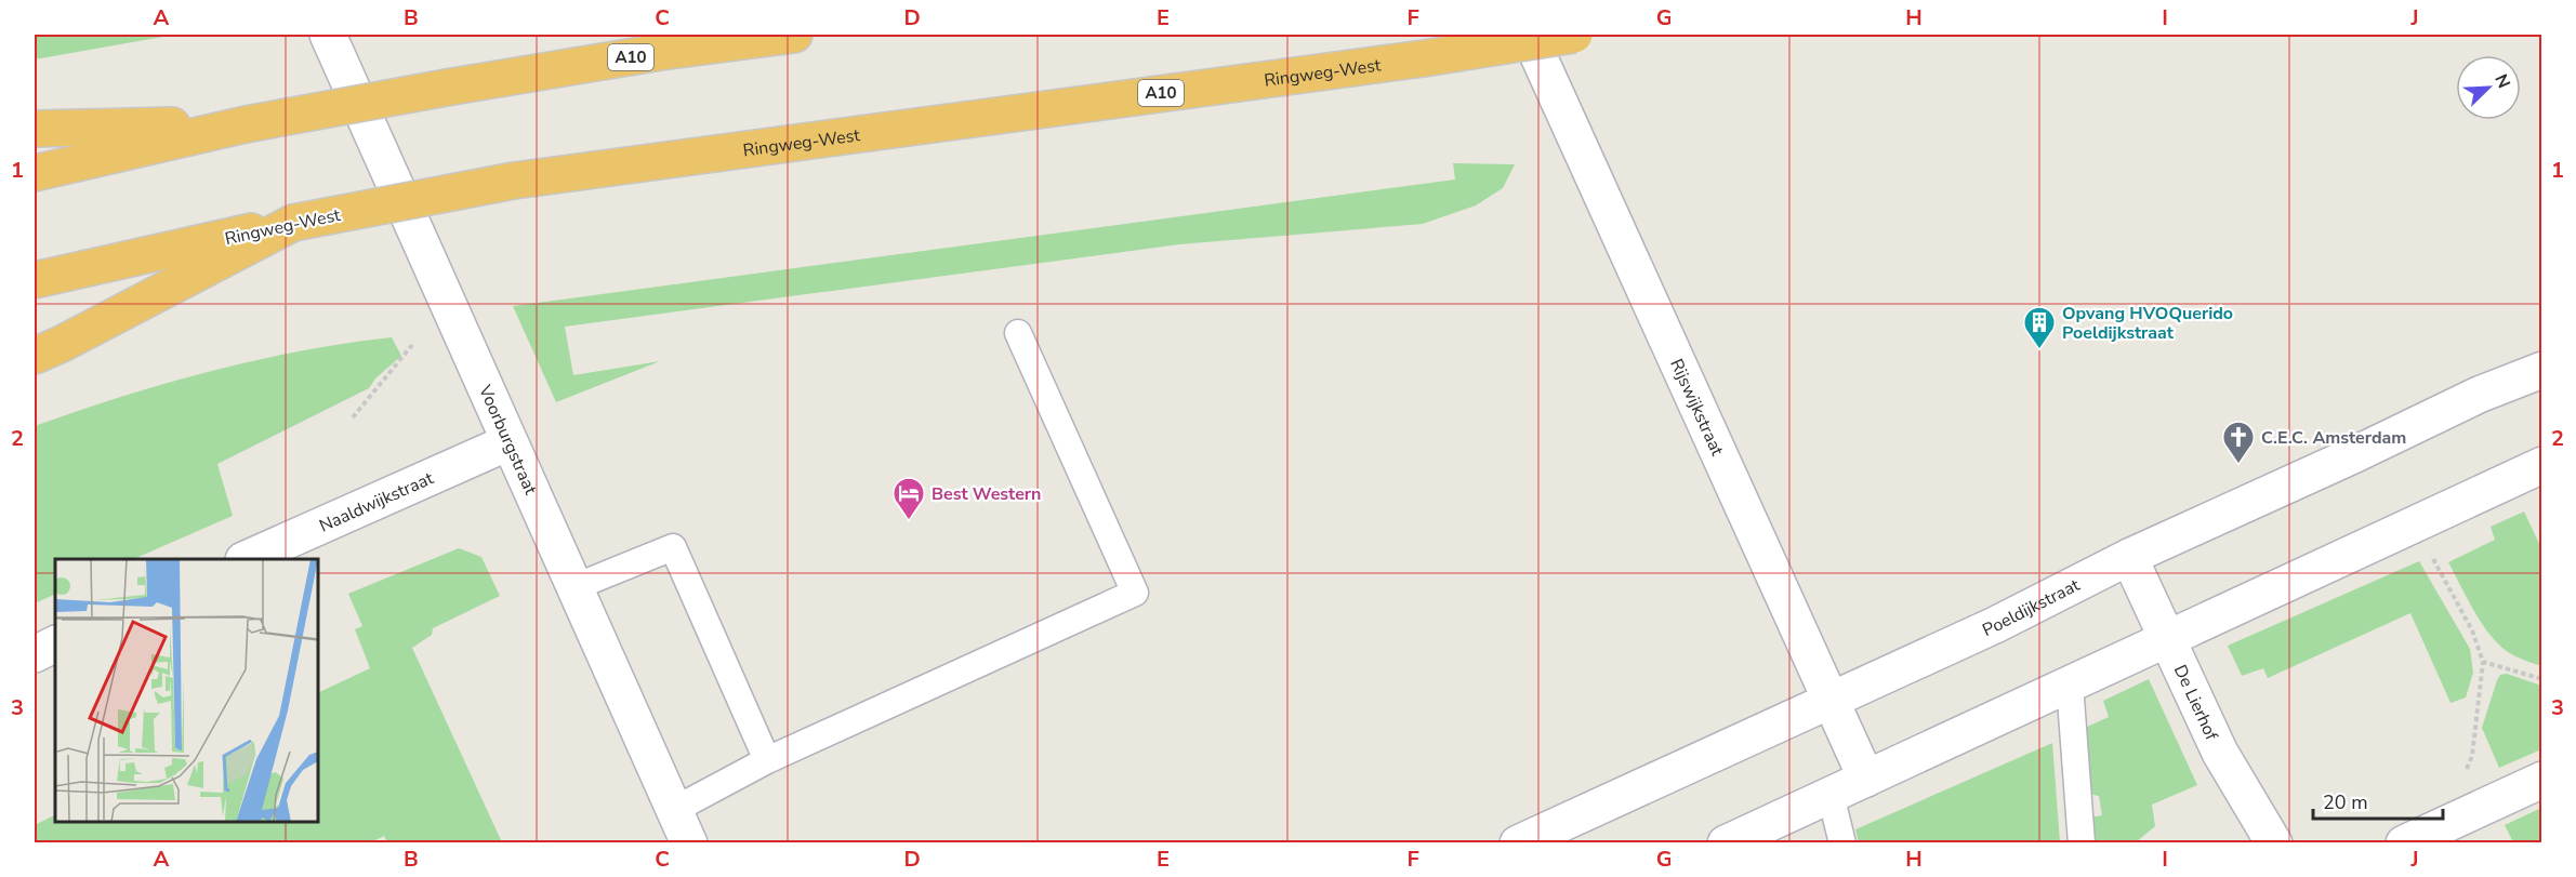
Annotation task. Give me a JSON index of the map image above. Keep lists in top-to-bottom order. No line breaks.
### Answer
{"streets":{"highway":["A10","Ringweg-West"],"street":["Rijswijkstraat","Voorburgstraat","Naaldwijkstraat","Poeldijkstraat","De Lierhof"]},"crossings":[["A10","Ringweg-West"],["Rijswijkstraat","Poeldijkstraat"],["Voorburgstraat","Naaldwijkstraat"],["Poeldijkstraat","De Lierhof"]],"places":{"building":["Opvang HVOQuerido Poeldijkstraat"],"church":["C.E.C. Amsterdam"],"hotel":["Best Western"]},"scale_bar":"20 m","north":"top right","grid":{"columns":["A","B","C","D","E","F","G","H","I","J"],"rows":["1","2","3"]}}
